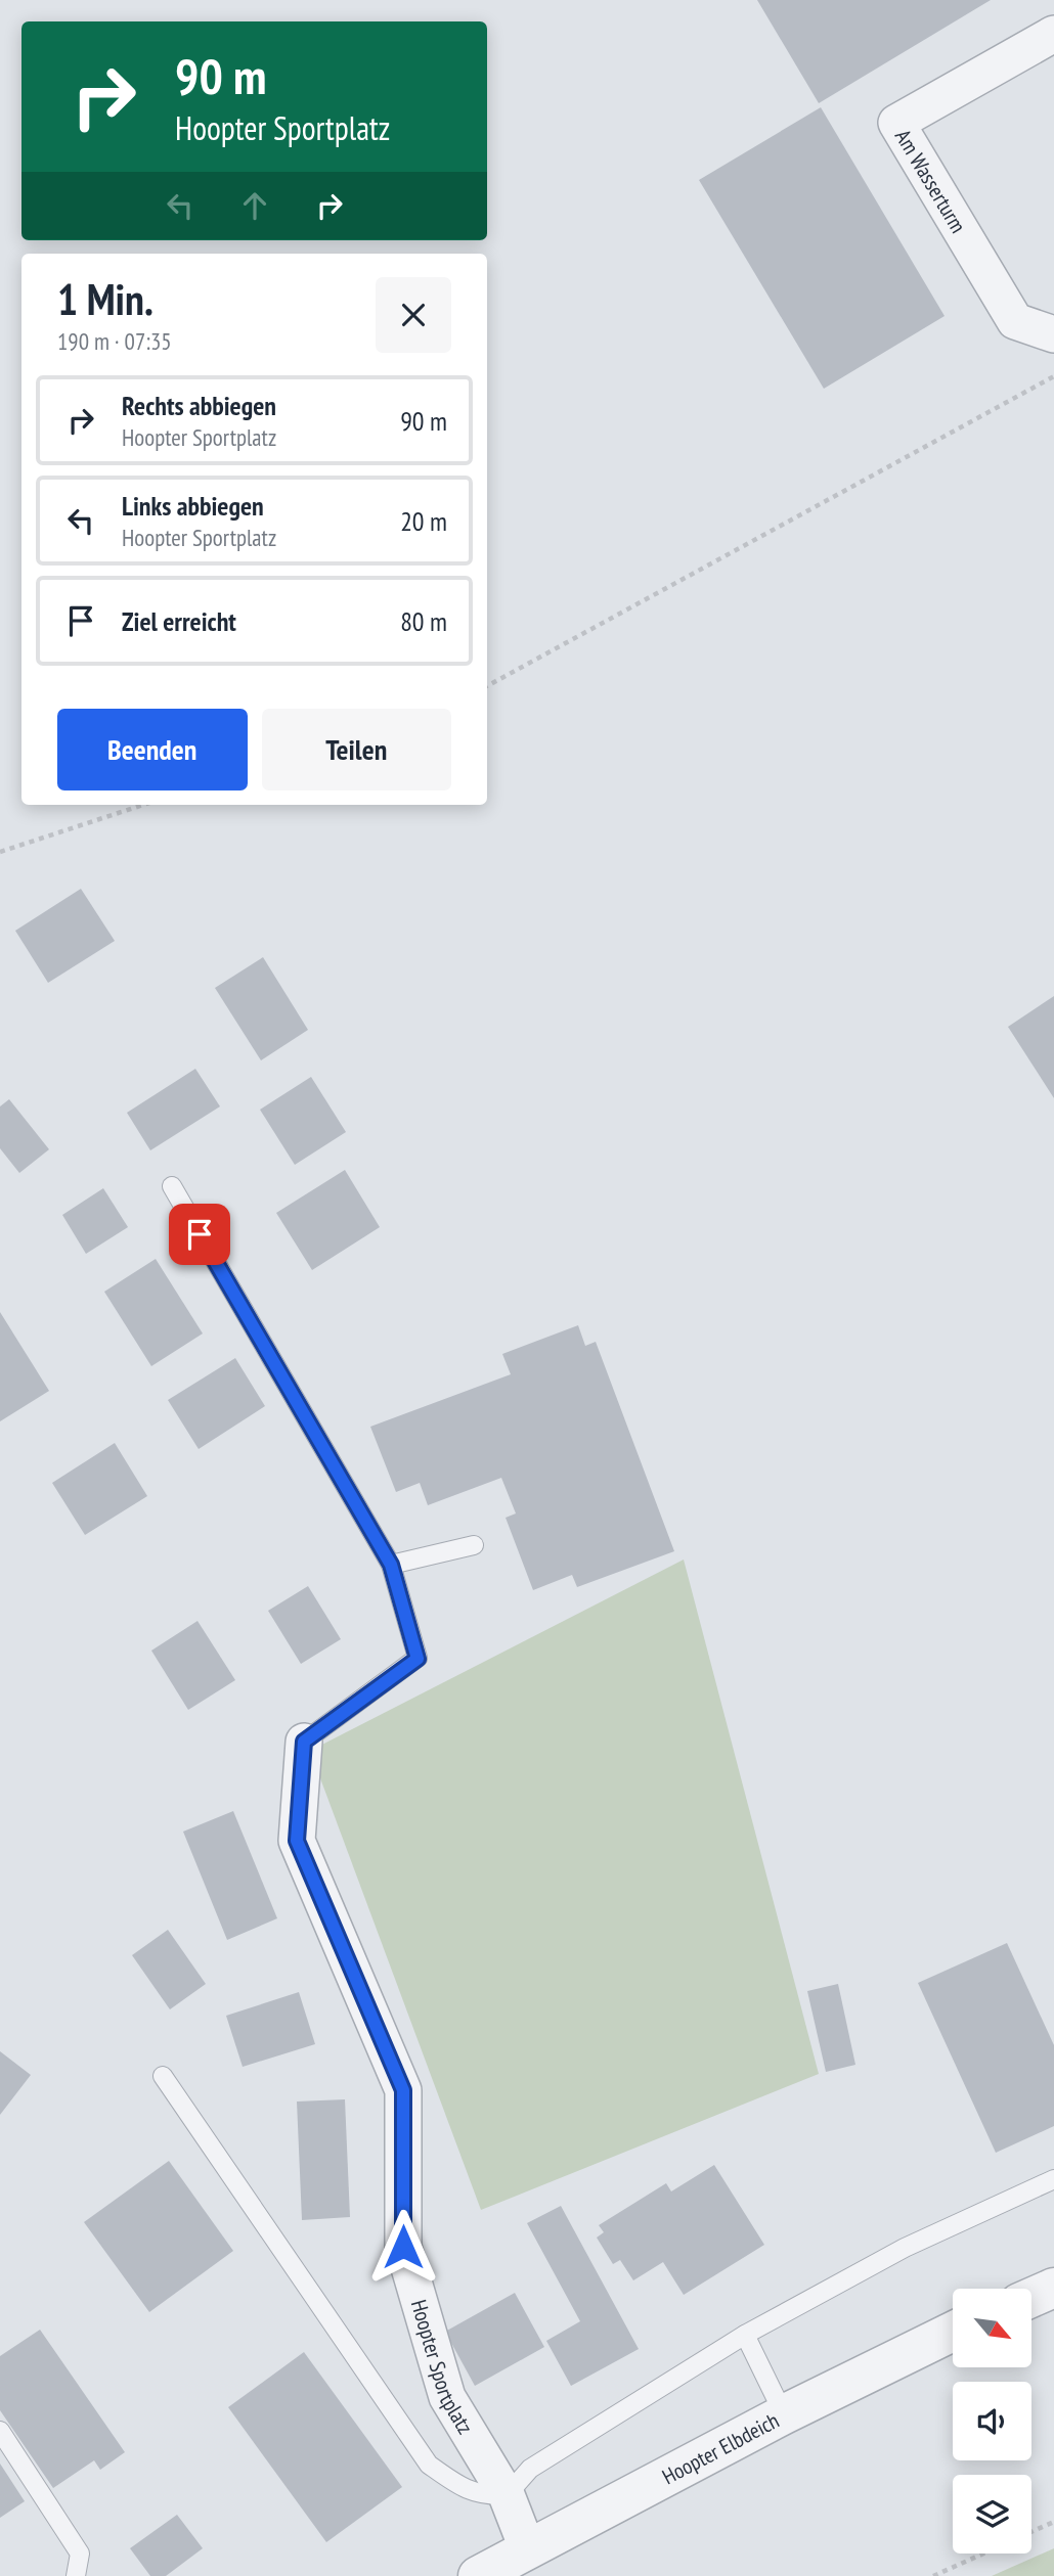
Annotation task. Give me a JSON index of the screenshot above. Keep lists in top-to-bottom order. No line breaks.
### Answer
{"streets":{"street":["Am Wasserturm","Hoopter Sportplatz","Hoopter Elbdeich"]},"crossings":[["Hoopter Sportplatz","Hoopter Elbdeich"]],"north":"bottom right","page":{"turn":["90 m","Hoopter Sportplatz"],"heading":["1 Min.","190 m · 07:35"],"list":[{"name":"Rechts abbiegen","note":"Hoopter Sportplatz","value":"90 m"},{"name":"Links abbiegen","note":"Hoopter Sportplatz","value":"20 m"},{"name":"Ziel erreicht","value":"80 m"}],"buttons":["Beenden","Teilen"]}}
